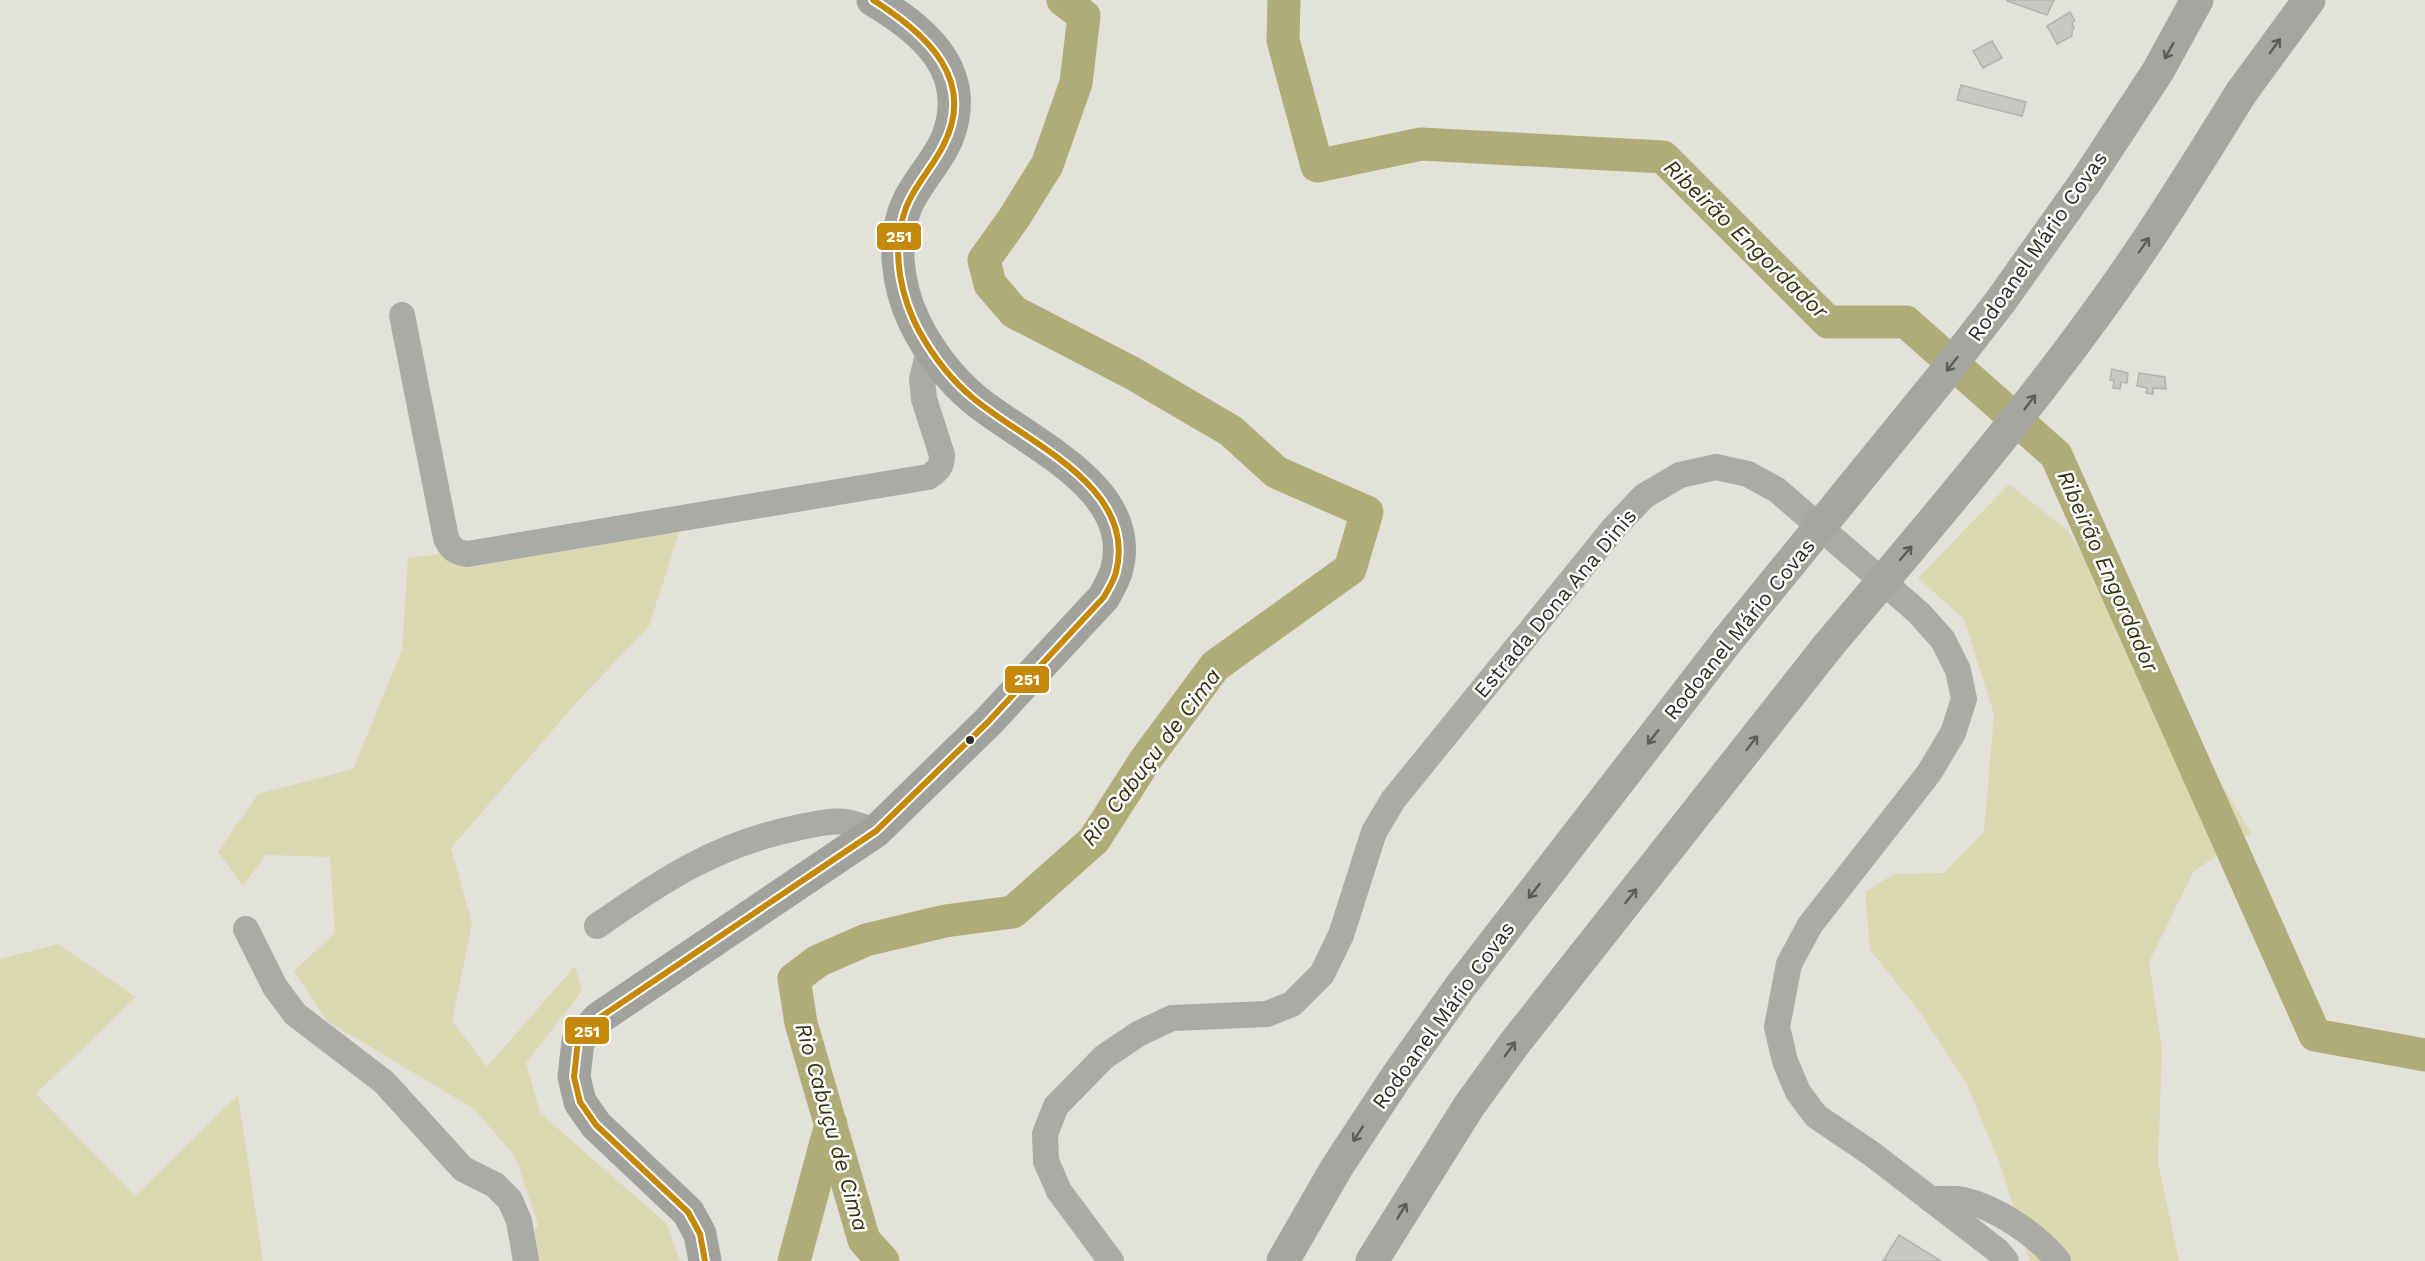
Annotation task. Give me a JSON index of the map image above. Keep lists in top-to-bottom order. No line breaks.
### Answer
{"streets":{"highway":["Rodoanel Mário Covas"],"street":["Estrada Dona Ana Dinis"]},"water":["Ribeirão Engordador","Rio Cabuçu de Cima"],"lines":["transit line 251"]}
